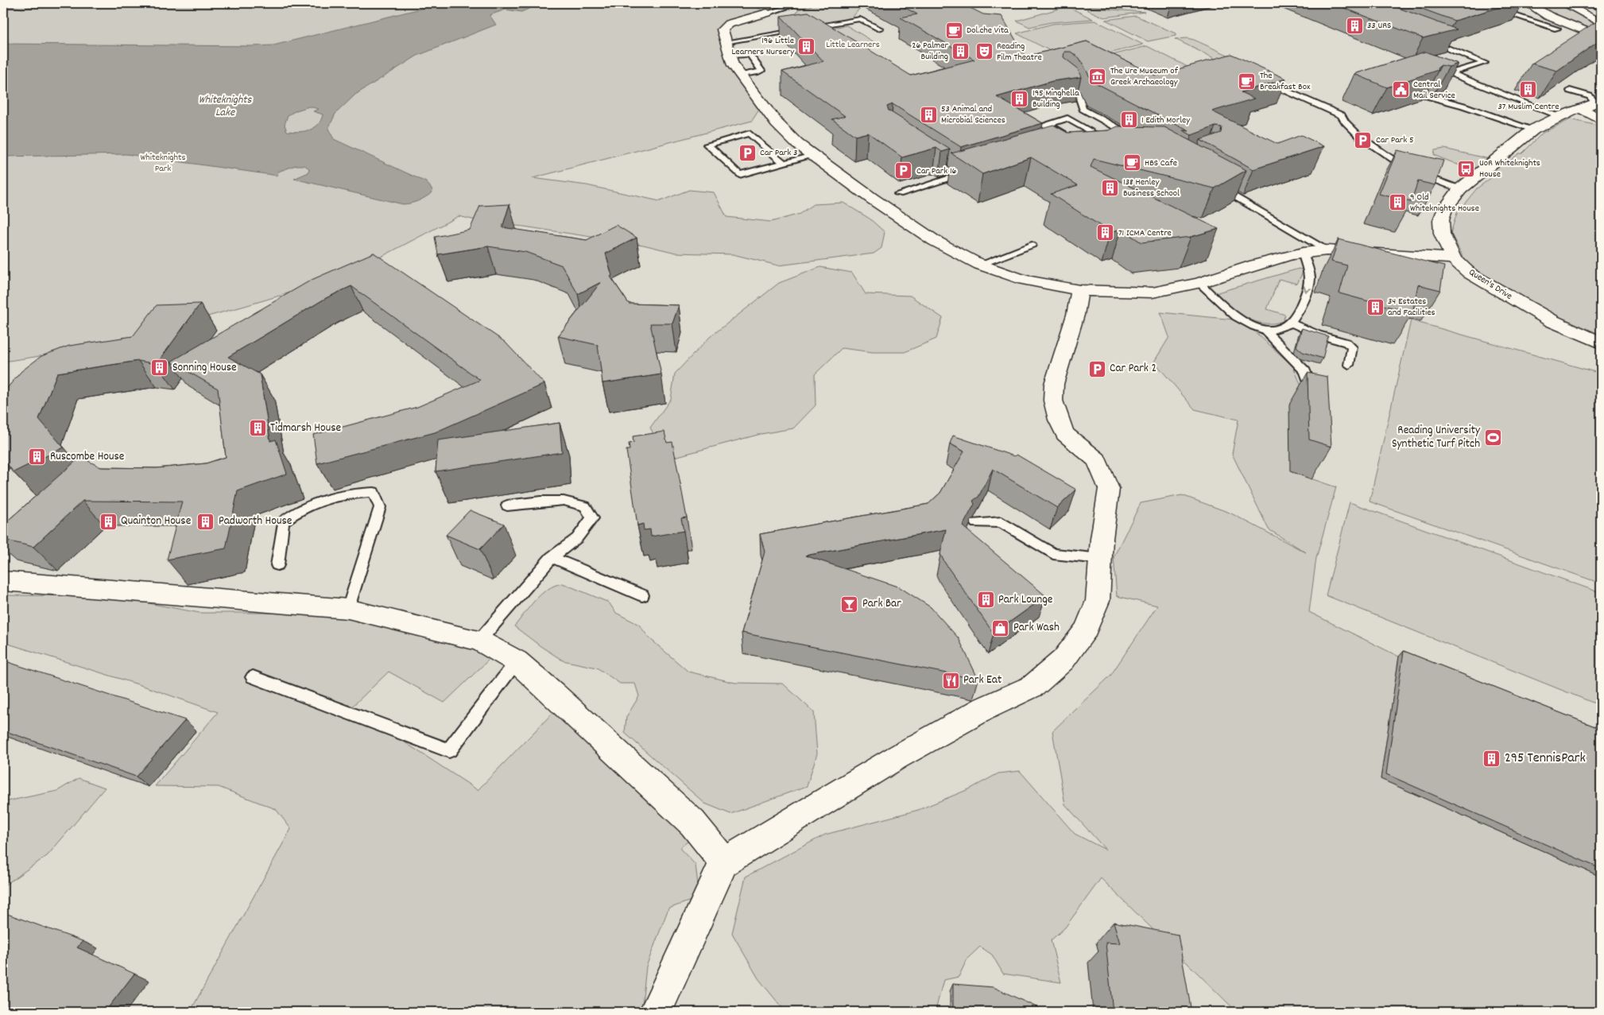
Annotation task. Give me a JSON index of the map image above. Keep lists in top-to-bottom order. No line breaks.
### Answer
{"streets":{"street":["Queen's Drive"]},"water":["Whiteknights Lake"],"parks":["Little Learners","Whiteknights Park"],"places":{"building":["33 URS","196 Little Learners Nursery","26 Palmer Building","37 Muslim Centre","195 Minghella Building","53 Animal and Microbial Sciences","1 Edith Morley","138 Henley Business School","9 Old Whiteknights House","71 ICMA Centre","34 Estates and Facilities","Sonning House","Tidmarsh House","Ruscombe House","Quainton House","Padworth House","Park Lounge","295 TennisPark"],"cafe":["Dol.che Vita","The Breakfast Box","HBS Cafe"],"theatre":["Reading Film Theatre"],"museum":["The Ure Museum of Greek Archaeology"],"public building":["Central Mail Service"],"parking":["Car Park 5","Car Park 3","Car Park 16","Car Park 2"],"bus stop":["UoR Whiteknights House"],"sports":["Reading University Synthetic Turf Pitch"],"bar":["Park Bar"],"shop":["Park Wash"],"restaurant":["Park Eat"]}}
